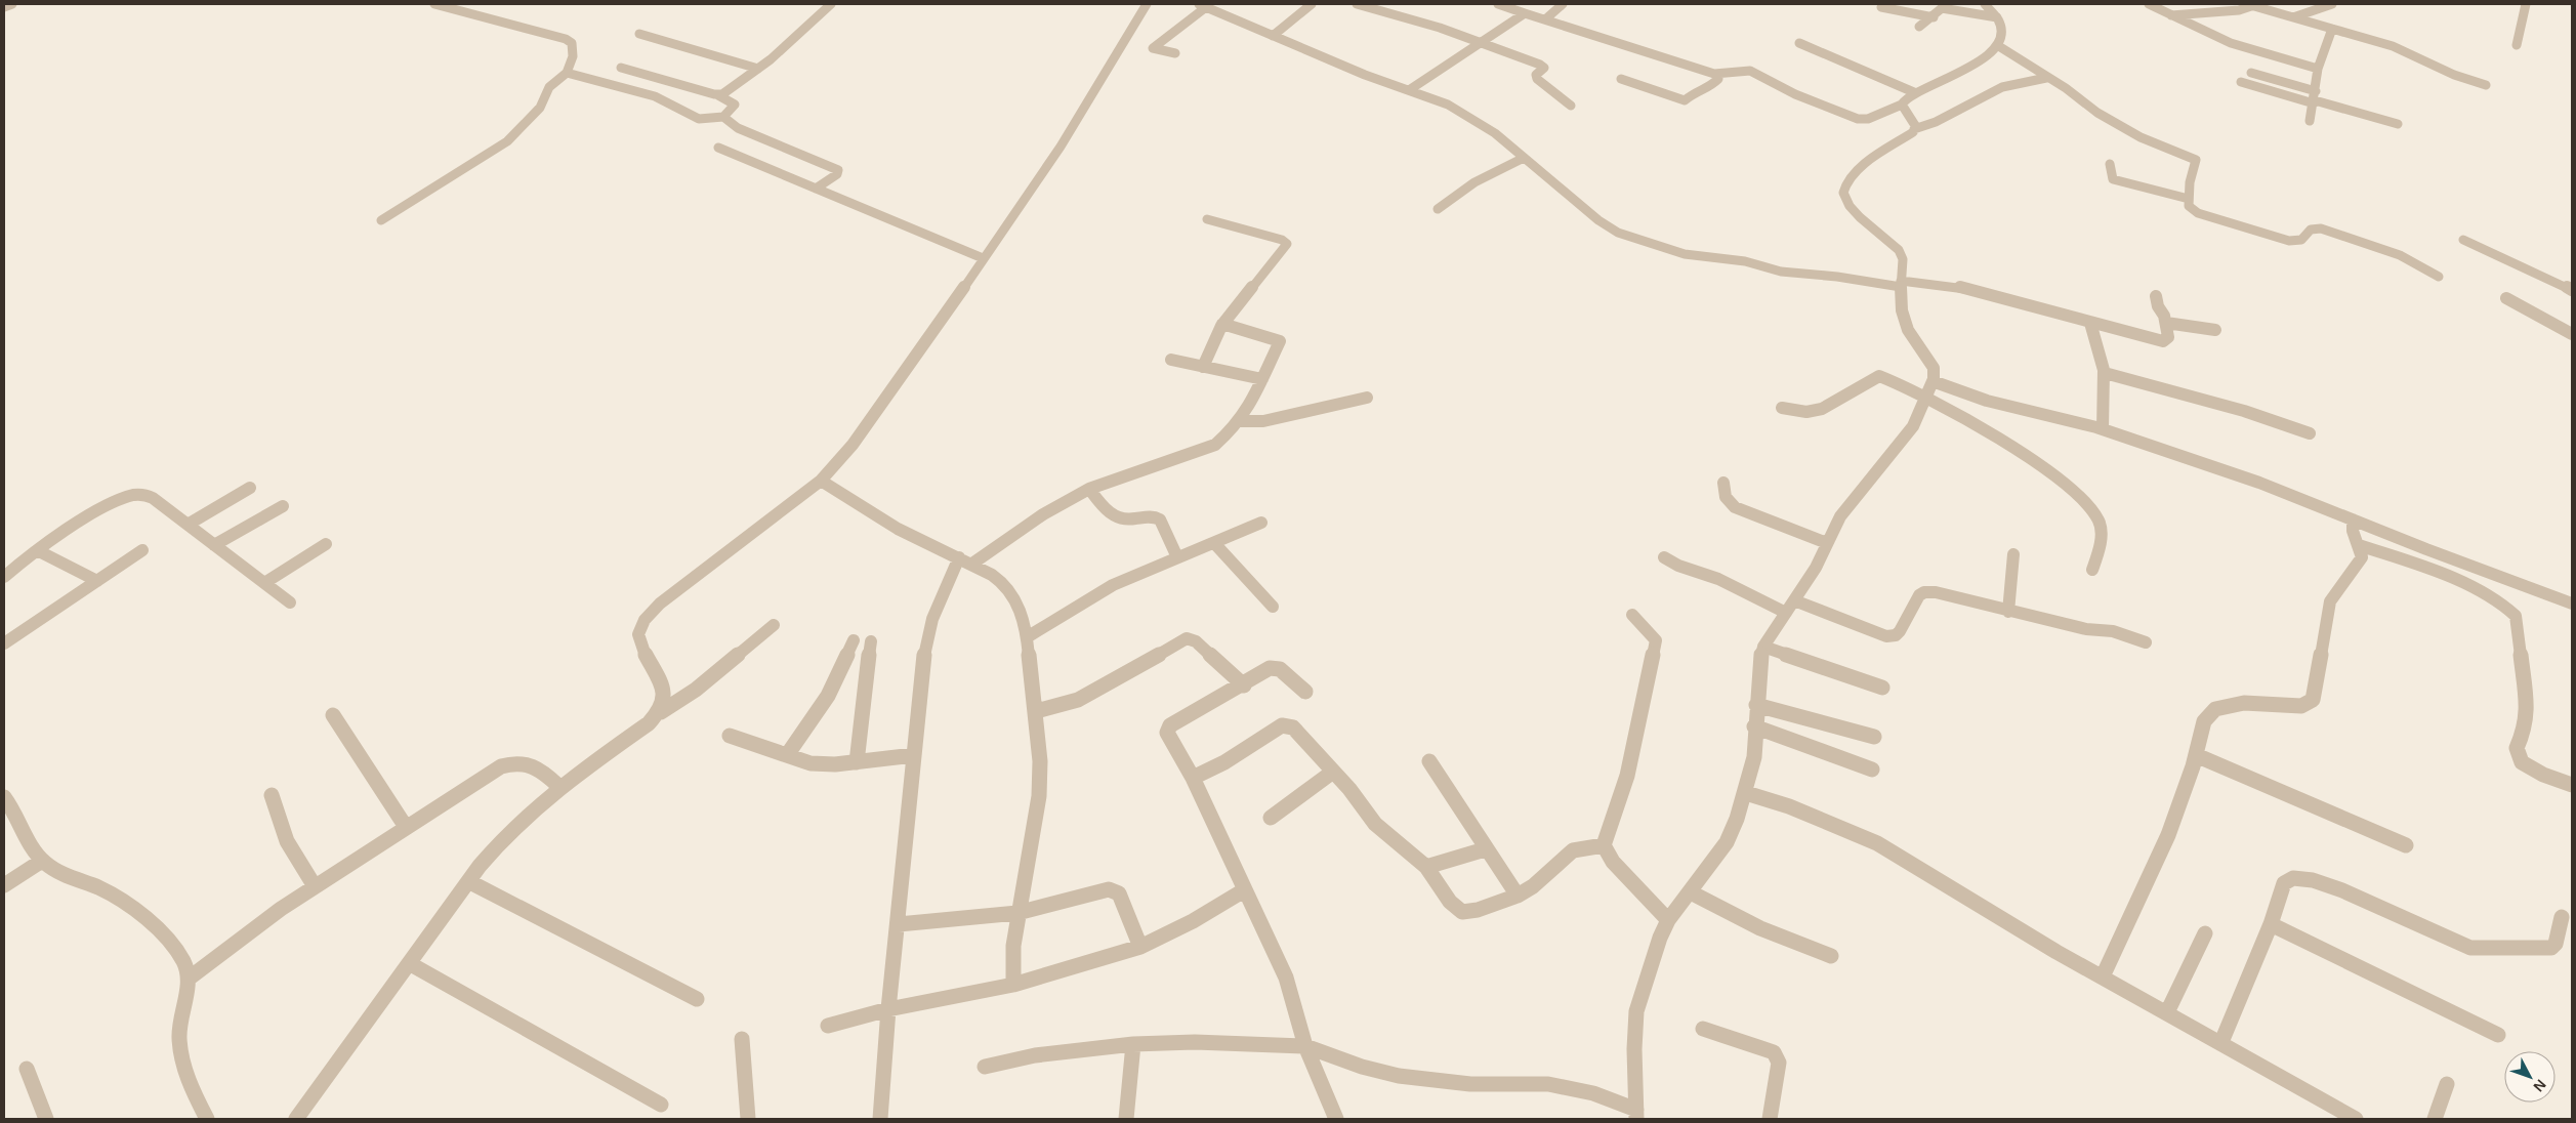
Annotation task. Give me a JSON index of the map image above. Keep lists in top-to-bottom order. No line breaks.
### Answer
{"north":"bottom right"}
